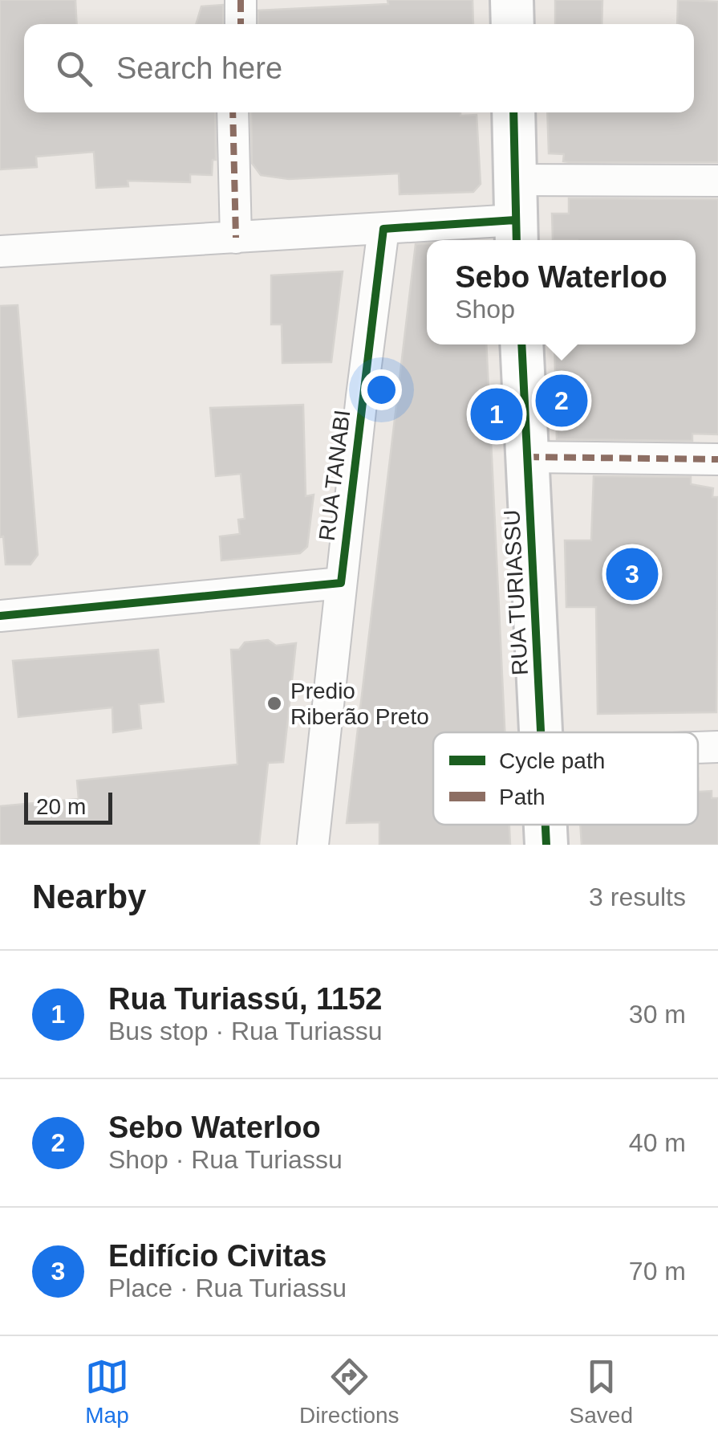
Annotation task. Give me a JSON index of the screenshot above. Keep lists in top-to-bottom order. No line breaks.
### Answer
{"streets":{"street":["RUA TANABI","RUA TURIASSU"]},"places":["Predio Riberão Preto"],"legend":["Cycle path","Path"],"scale_bar":"20 m","page":{"search":"Search here","popup":["Sebo Waterloo","Shop"],"pins":["2","1","3"],"scale":"20 m","heading":["Nearby","3 results"],"list":[{"mark":"1","name":"Rua Turiassú, 1152","note":"Bus stop · Rua Turiassu","value":"30 m"},{"mark":"2","name":"Sebo Waterloo","note":"Shop · Rua Turiassu","value":"40 m"},{"mark":"3","name":"Edifício Civitas","note":"Place · Rua Turiassu","value":"70 m"}],"nav":["Map","Directions","Saved"]}}
